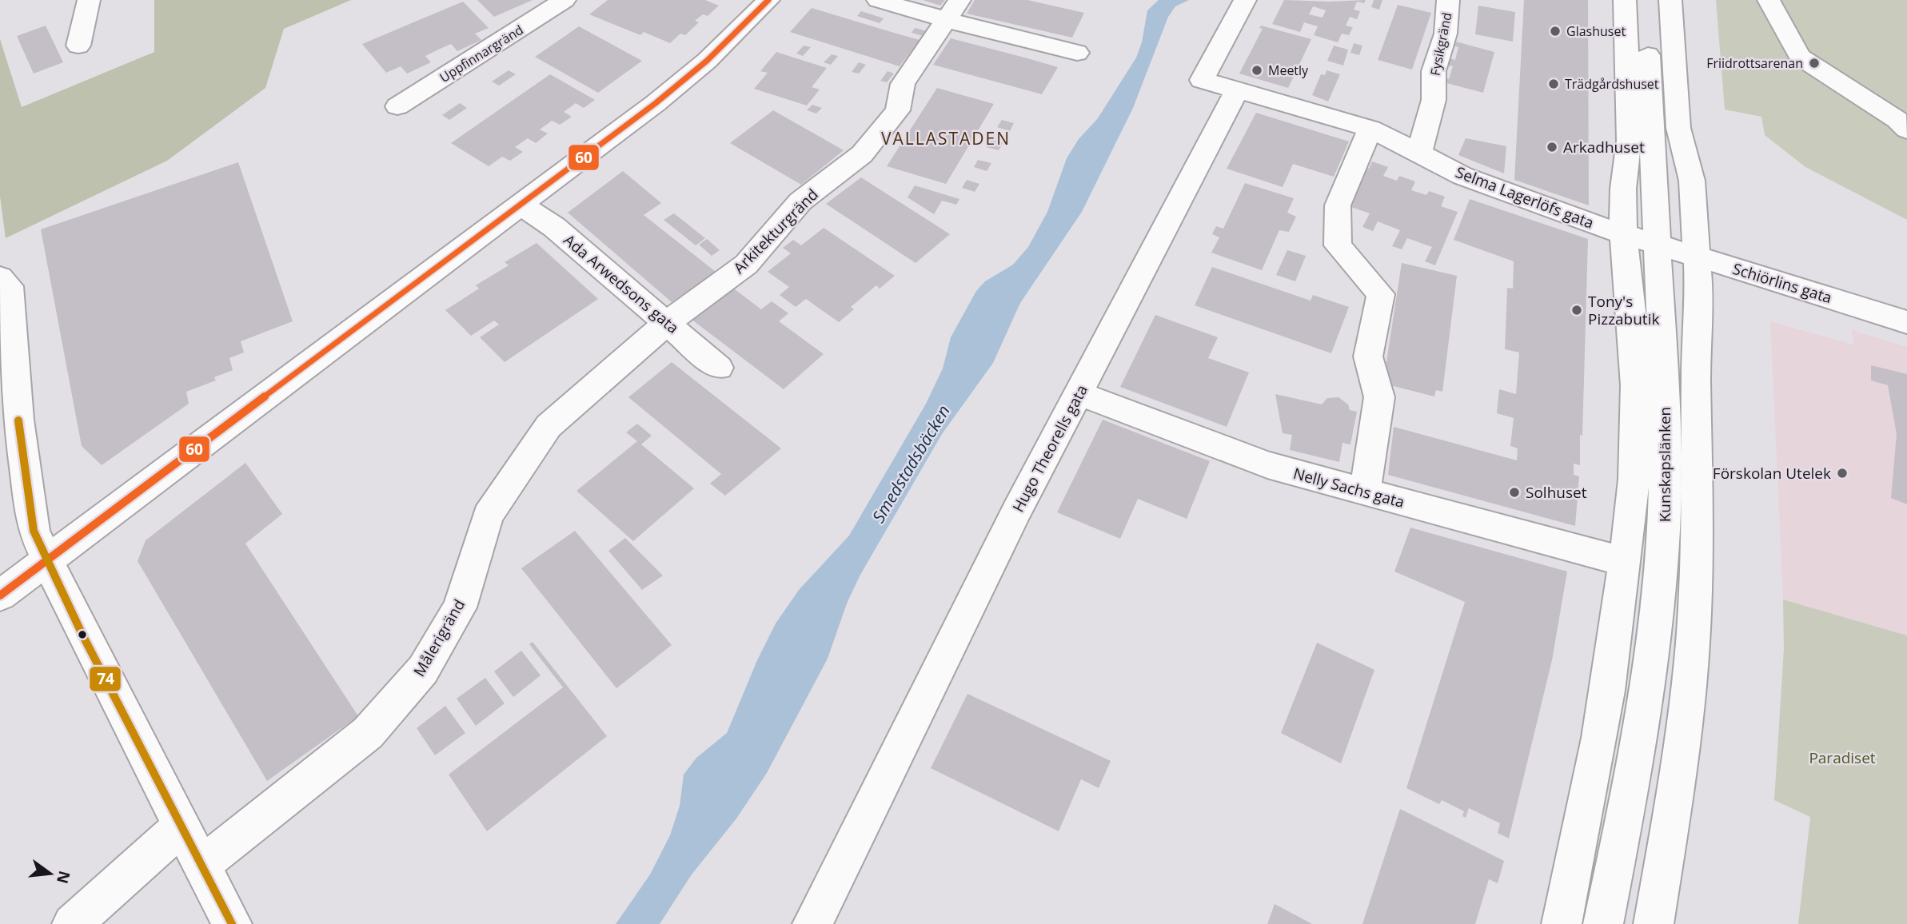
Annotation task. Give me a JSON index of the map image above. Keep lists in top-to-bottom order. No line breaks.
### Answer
{"streets":{"street":["Fysikgränd","Uppfinnargränd","Selma Lagerlöfs gata","Arkitekturgränd","Schiörlins gata","Ada Arwedsons gata","Hugo Theorells gata","Kunskapslänken","Nelly Sachs gata","Målerigränd"]},"crossings":[["Fysikgränd","Selma Lagerlöfs gata"],["Selma Lagerlöfs gata","Schiörlins gata"],["Selma Lagerlöfs gata","Hugo Theorells gata"],["Selma Lagerlöfs gata","Kunskapslänken"],["Arkitekturgränd","Ada Arwedsons gata"],["Arkitekturgränd","Målerigränd"],["Schiörlins gata","Kunskapslänken"],["Ada Arwedsons gata","Målerigränd"],["Hugo Theorells gata","Nelly Sachs gata"]],"districts":["VALLASTADEN"],"water":["Smedstadsbäcken"],"parks":["Paradiset"],"places":["Glashuset","Friidrottsarenan","Meetly","Trädgårdshuset","Arkadhuset","Tony's Pizzabutik","Förskolan Utelek","Solhuset"],"lines":["transit line 60","transit line 74"],"north":"right"}
